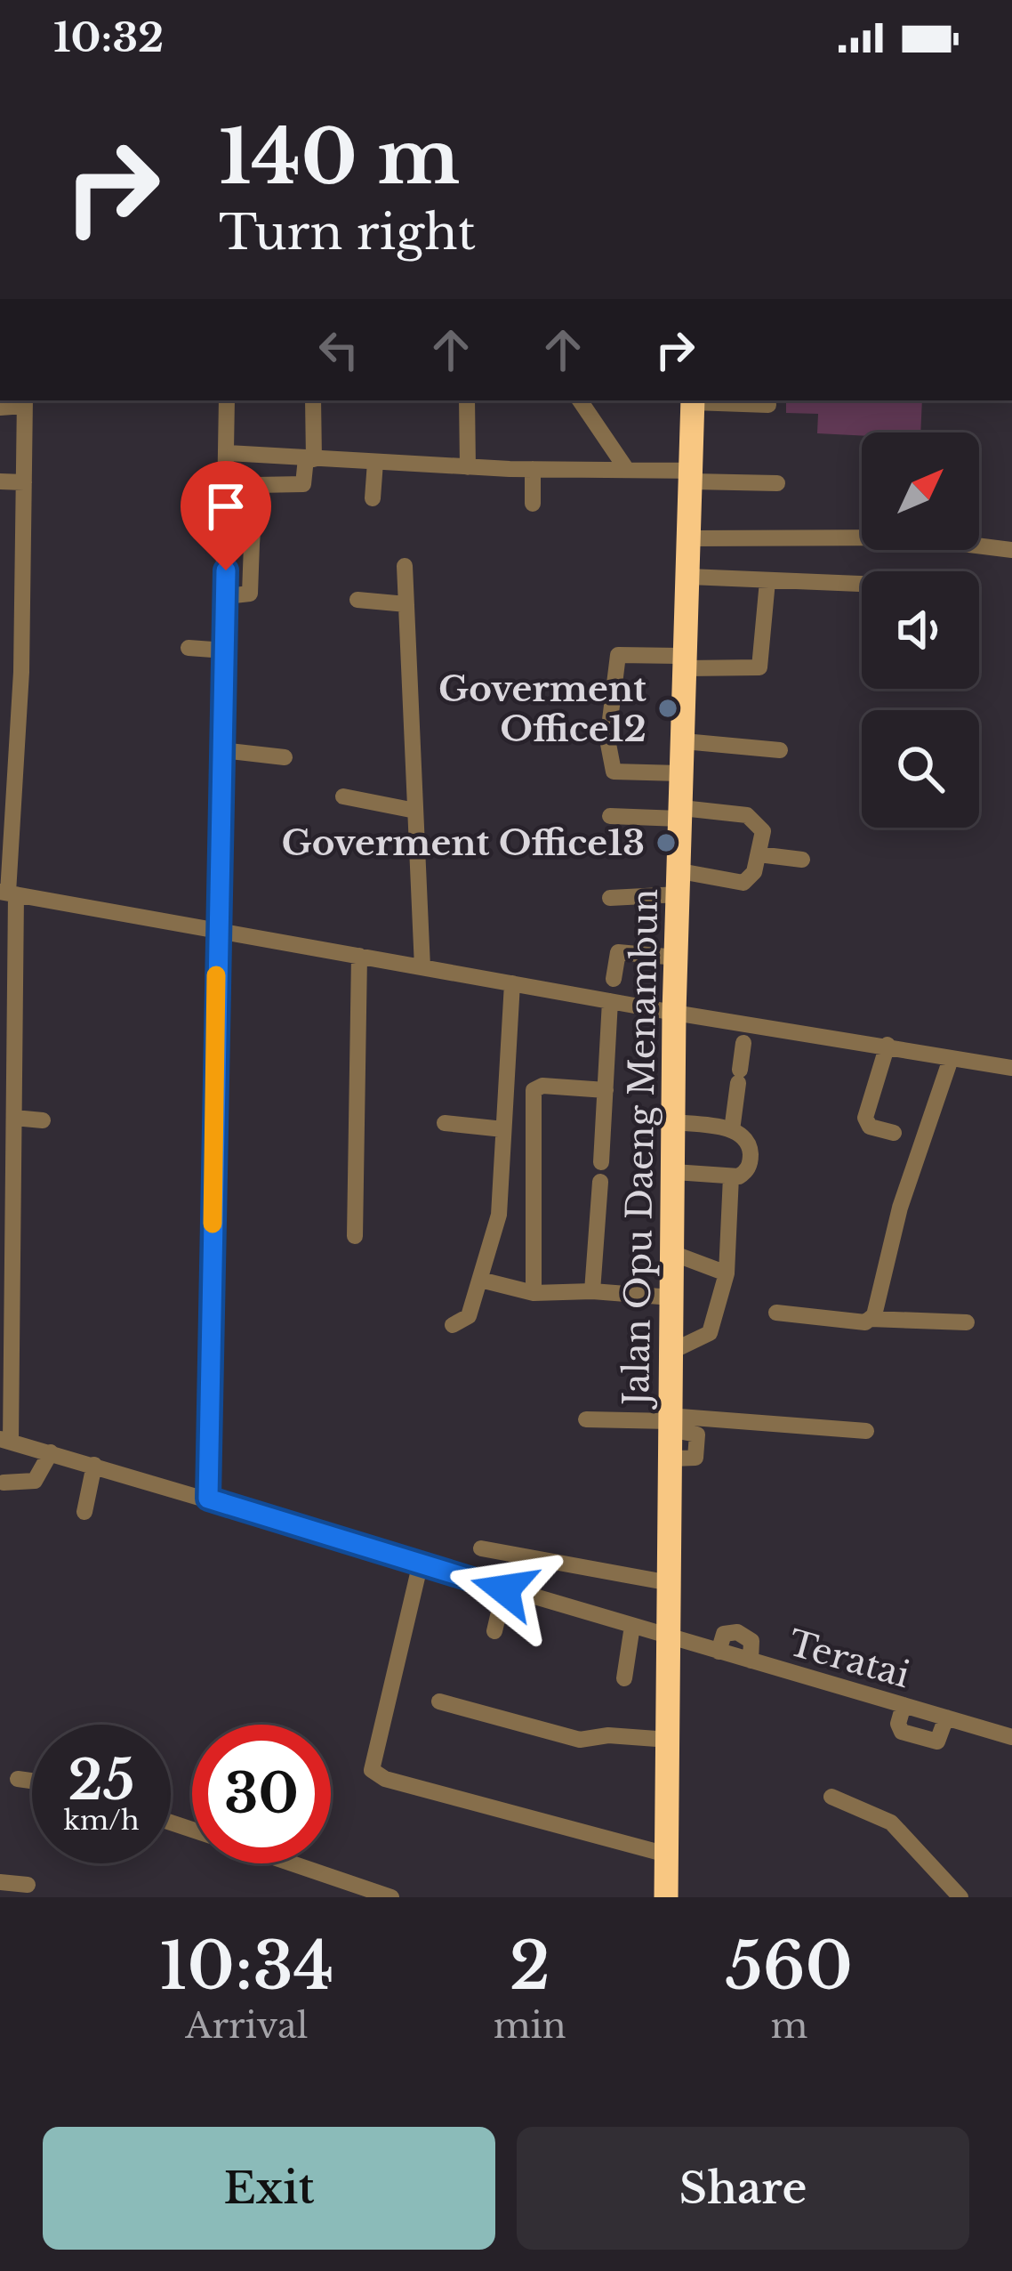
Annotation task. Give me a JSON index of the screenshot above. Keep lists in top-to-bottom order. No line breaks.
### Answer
{"streets":{"highway":["Jalan Opu Daeng Menambun"],"street":["Teratai"]},"crossings":[["Jalan Opu Daeng Menambun","Teratai"]],"places":["Goverment Office12","Goverment Office13"],"north":"top right","page":{"status":"10:32","turn":["140 m","Turn right"],"speed":"25 km/h","limit":"30","eta":["10:34","Arrival","2","min","560","m"],"buttons":["Exit","Share"]}}
